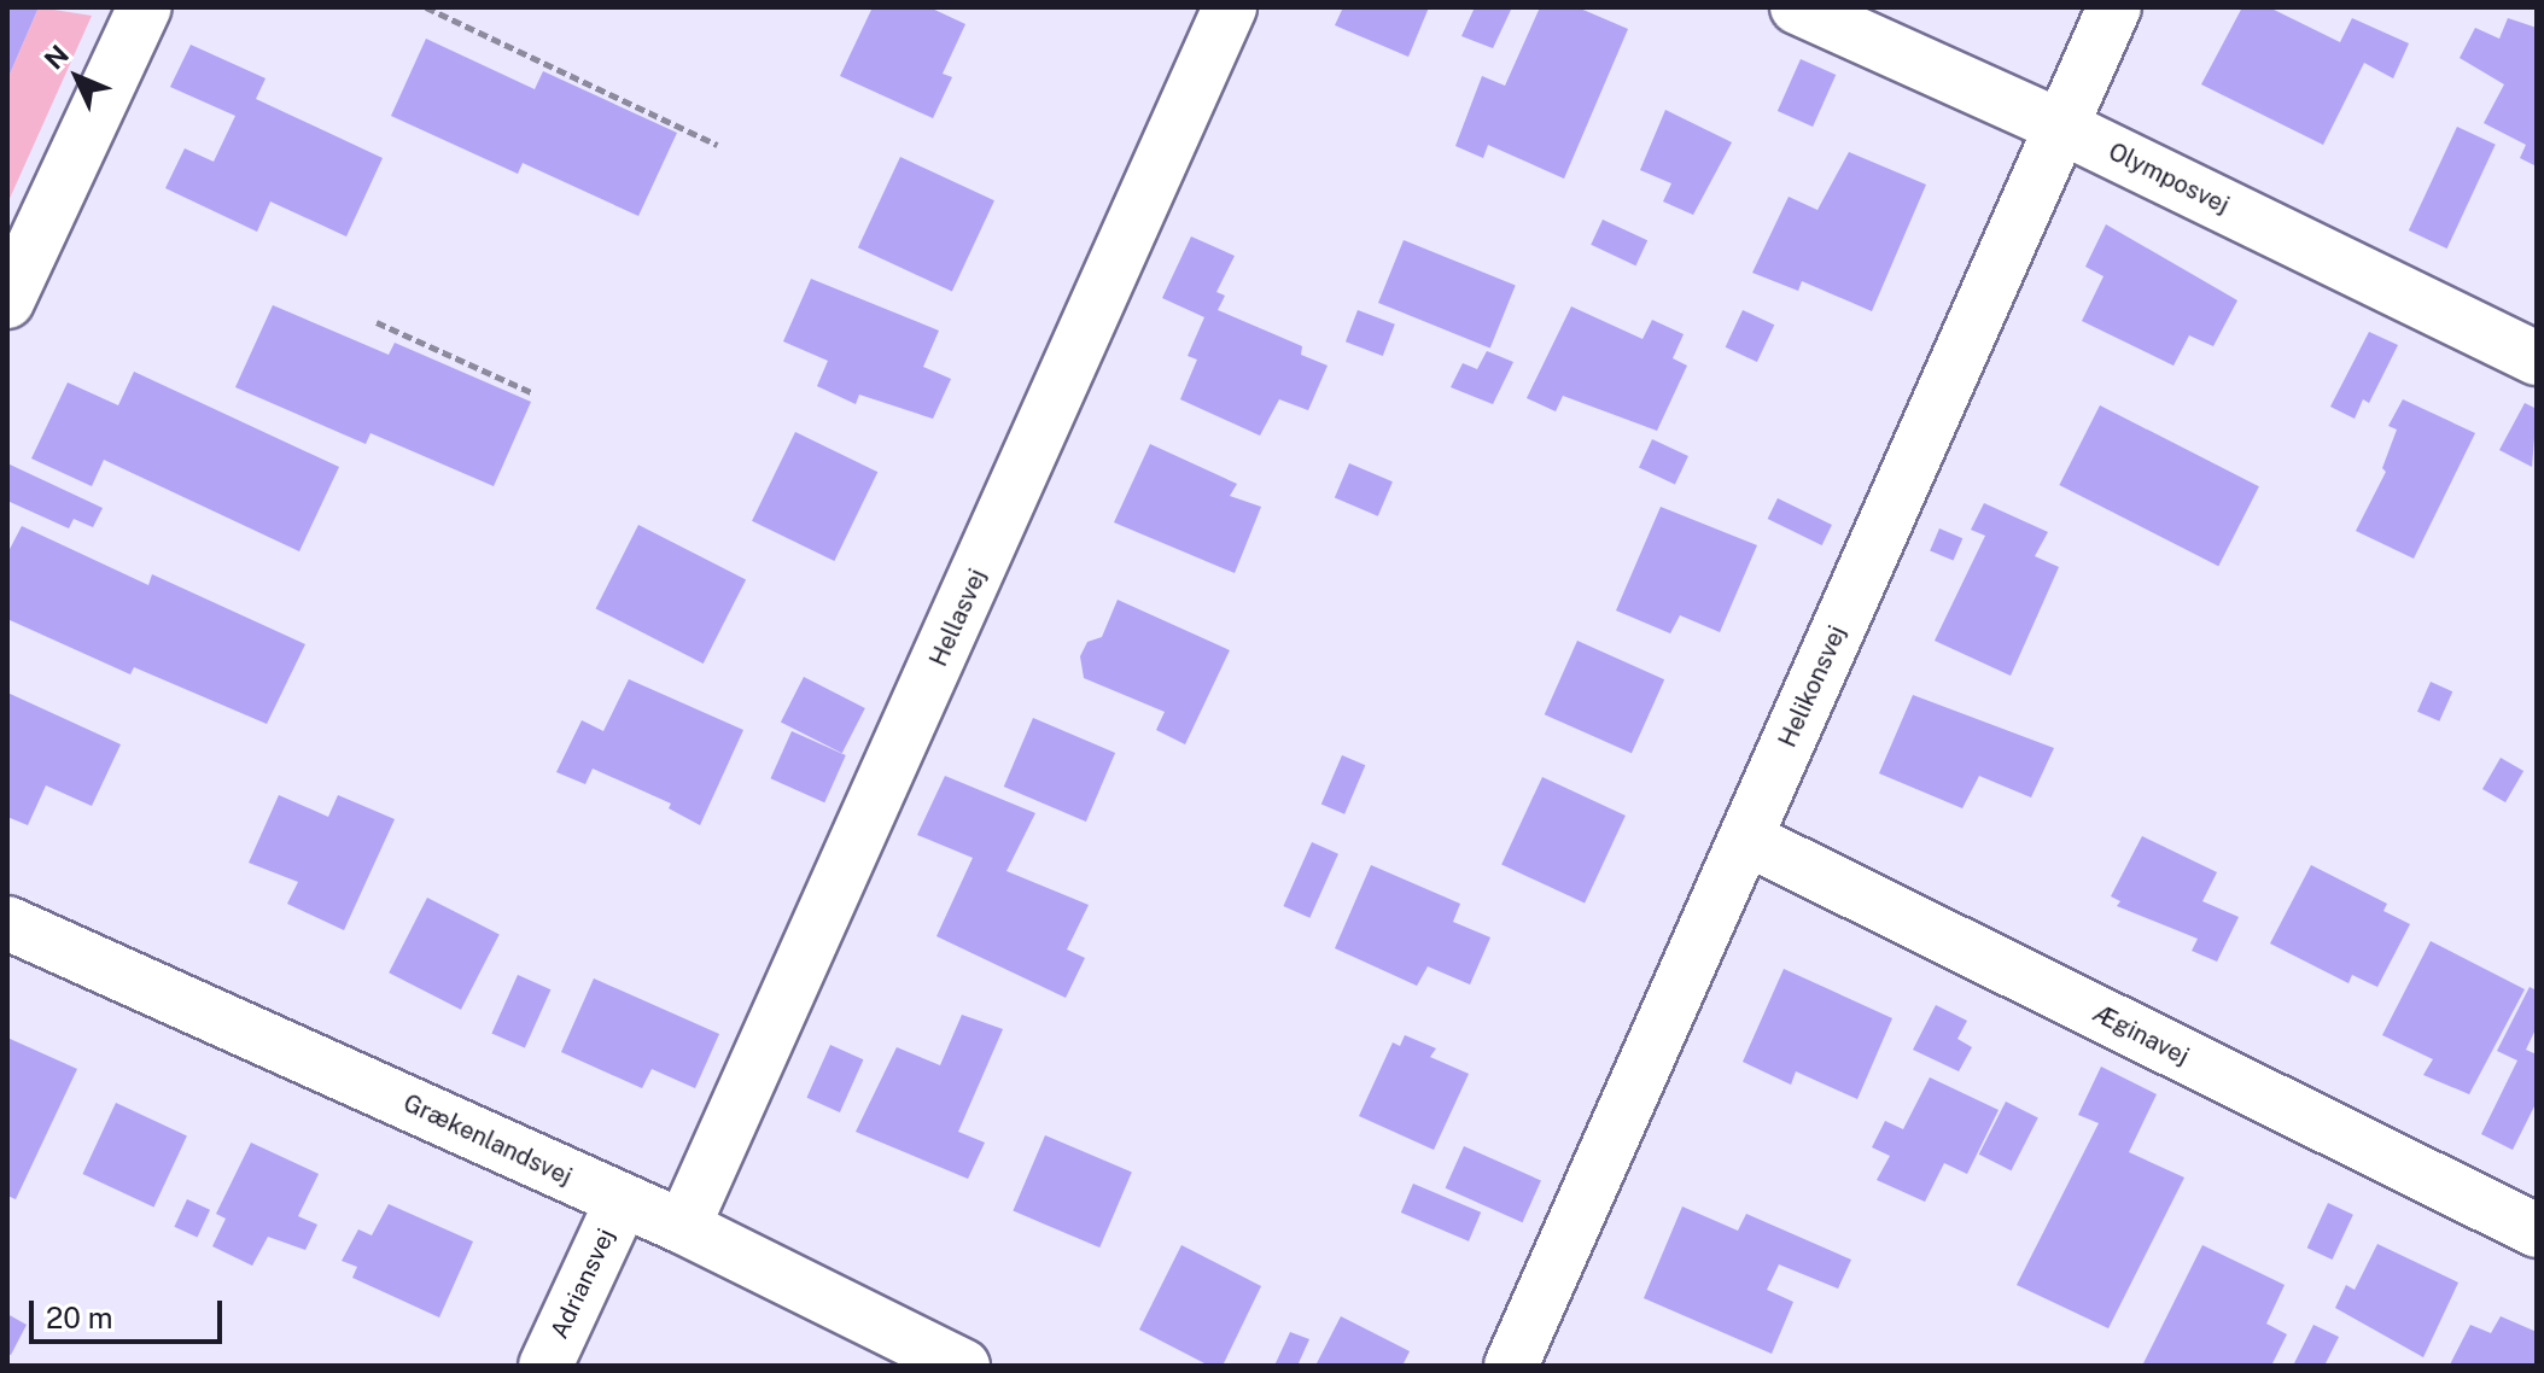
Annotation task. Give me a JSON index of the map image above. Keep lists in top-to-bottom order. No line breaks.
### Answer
{"streets":{"street":["Olymposvej","Hellasvej","Helikonsvej","Æginavej","Grækenlandsvej","Adriansvej"]},"crossings":[["Olymposvej","Helikonsvej"],["Hellasvej","Grækenlandsvej"],["Helikonsvej","Æginavej"],["Grækenlandsvej","Adriansvej"]],"scale_bar":"20 m","north":"top left"}
